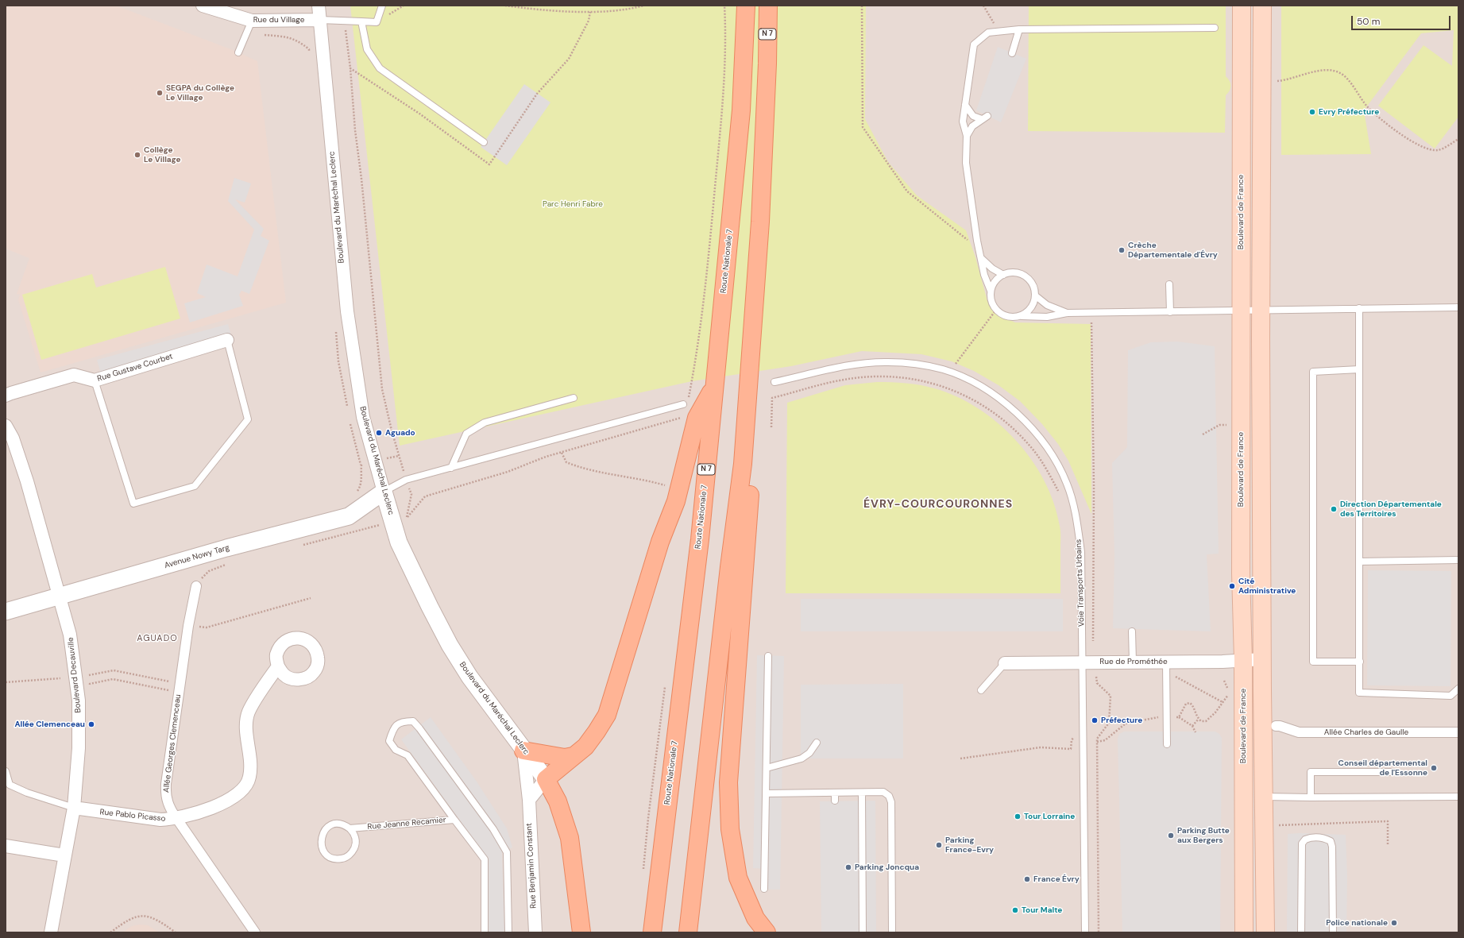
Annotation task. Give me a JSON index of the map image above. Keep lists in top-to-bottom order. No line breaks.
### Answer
{"streets":{"main road":["N 7","Boulevard de France","Route Nationale 7"],"street":["Rue du Village","Boulevard du Maréchal Leclerc","Rue Gustave Courbet","Avenue Nowy Targ","Rue de Prométhée","Boulevard Decauville","Allée Charles de Gaulle","Allée Georges Clemenceau","Rue Pablo Picasso","Rue Benjamin Constant"],"lane":["Voie Transports Urbains","Rue Jeanne Recamier"]},"crossings":[["Rue du Village","Boulevard du Maréchal Leclerc"],["Boulevard du Maréchal Leclerc","Avenue Nowy Targ"],["Boulevard du Maréchal Leclerc","Rue Benjamin Constant"],["Boulevard de France","Rue de Prométhée"],["Avenue Nowy Targ","Boulevard Decauville"],["Voie Transports Urbains","Rue de Prométhée"],["Boulevard Decauville","Rue Pablo Picasso"],["Allée Georges Clemenceau","Rue Pablo Picasso"]],"districts":["ÉVRY-COURCOURONNES","AGUADO"],"parks":["Parc Henri Fabre"],"places":["SEGPA du Collège Le Village","Evry Préfecture","Collège Le Village","Crèche Départementale d'Évry","Aguado","Direction Départementale des Territoires","Cité Administrative","Préfecture","Allée Clemenceau","Conseil départemental de l'Essonne","Tour Lorraine","Parking Butte aux Bergers","Parking France-Evry","Parking Joncqua","France Évry","Tour Malte","Police nationale"],"scale_bar":"50 m"}
